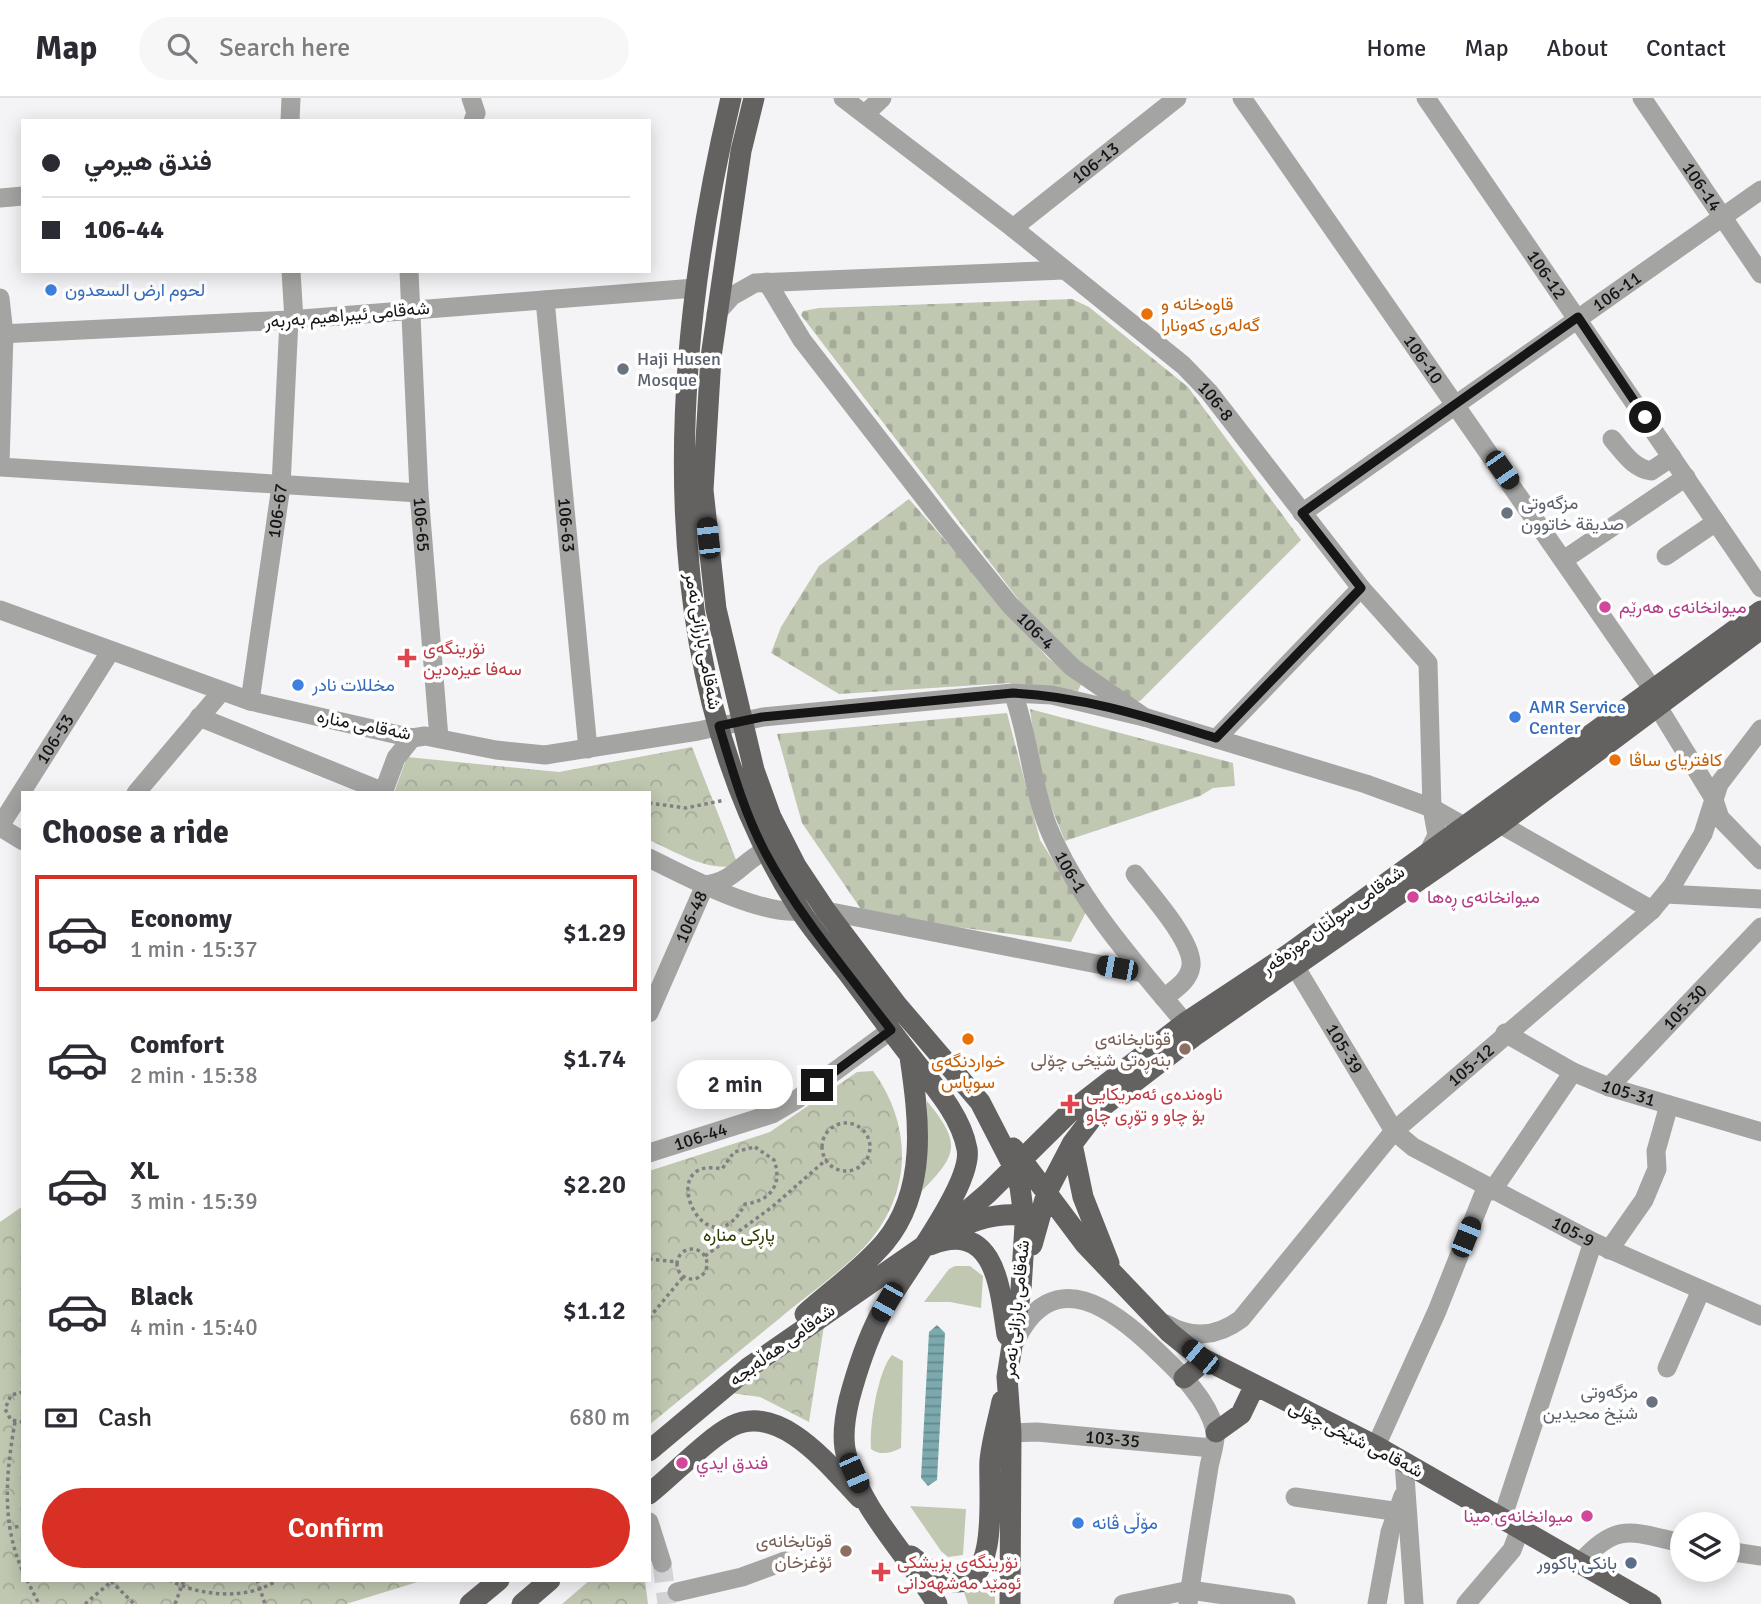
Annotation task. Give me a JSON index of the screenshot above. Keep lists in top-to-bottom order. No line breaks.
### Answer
{"streets":{"main road":["شەقامی بارزانی نەمر","شەقامی سوڵتان موزەفەر","شەقامی هەڵەبجە","شەقامی شێخی چۆلی"],"street":["106-13","106-14","106-12","106-11","شەقامی ئیبراهیم بەربەر","106-10","106-8","106-67","106-65","106-63","106-4","شەقامی منارە","106-53","106-1","106-48","105-30","105-39","105-12","105-31","106-44","105-9","103-35"]},"crossings":[["106-13","106-8"],["106-14","106-11"],["106-12","106-11"],["106-11","106-10"],["106-11","106-8"],["شەقامی ئیبراهیم بەربەر","106-67"],["شەقامی ئیبراهیم بەربەر","106-65"],["شەقامی ئیبراهیم بەربەر","106-63"],["شەقامی ئیبراهیم بەربەر","شەقامی بارزانی نەمر"],["106-10","شەقامی سوڵتان موزەفەر"],["106-10","105-12"],["106-8","106-4"],["106-8","شەقامی سوڵتان موزەفەر"],["106-67","شەقامی منارە"],["106-65","شەقامی منارە"],["106-63","شەقامی منارە"],["106-4","شەقامی منارە"],["106-4","شەقامی سوڵتان موزەفەر"],["شەقامی بارزانی نەمر","شەقامی منارە"],["شەقامی بارزانی نەمر","106-48"],["شەقامی بارزانی نەمر","شەقامی سوڵتان موزەفەر"],["شەقامی بارزانی نەمر","106-44"],["شەقامی بارزانی نەمر","شەقامی هەڵەبجە"],["شەقامی بارزانی نەمر","103-35"],["شەقامی بارزانی نەمر","شەقامی شێخی چۆلی"],["شەقامی منارە","106-53"],["شەقامی منارە","106-1"],["106-1","شەقامی سوڵتان موزەفەر"],["شەقامی سوڵتان موزەفەر","105-39"],["شەقامی سوڵتان موزەفەر","شەقامی هەڵەبجە"],["شەقامی سوڵتان موزەفەر","شەقامی شێخی چۆلی"],["105-30","105-31"],["105-39","105-12"],["105-39","105-9"],["105-12","105-31"],["105-12","105-9"],["105-12","شەقامی شێخی چۆلی"]],"parks":["پاڕکی منارە"],"places":{"other":["لحوم ارض السعدون","قاوەخانە و گەلەری کەونارا","Haji Husen Mosque","مزگەوتی صديقة خاتوون","میوانخانەی هەرێم","مخللات نادر","AMR Service Center","کافتریای ساڤا","میوانخانەی ڕەها","خواردنگەی سوپاس","قوتابخانەی بنەڕەتی شێخی چۆلی","مزگەوتی شێخ محیدین","فندق ايدي","میوانخانەی مینا","مۆڵی ڤانە","قوتابخانەی ئۆغزخان","بانکی باکوور"],"health":["نۆرینگەی سەفا عیزەدین","ناوەندەی ئەمریکایی بۆ چاو و تۆڕی چاو","نۆرینگەی پزیشکی ئومێد مەشهەدانی"]},"page":{"header":"Map","search":"Search here","nav":["Home","Map","About","Contact"],"banner":["فندق هيرمي","106-44"],"heading":"Choose a ride","list":[{"name":"Economy","note":"1 min · 15:37","value":"$1.29"},{"name":"Comfort","note":"2 min · 15:38","value":"$1.74"},{"name":"XL","note":"3 min · 15:39","value":"$2.20"},{"name":"Black","note":"4 min · 15:40","value":"$1.12"}],"bubble":"2 min","pay":["Cash","680 m"],"buttons":"Confirm"}}
